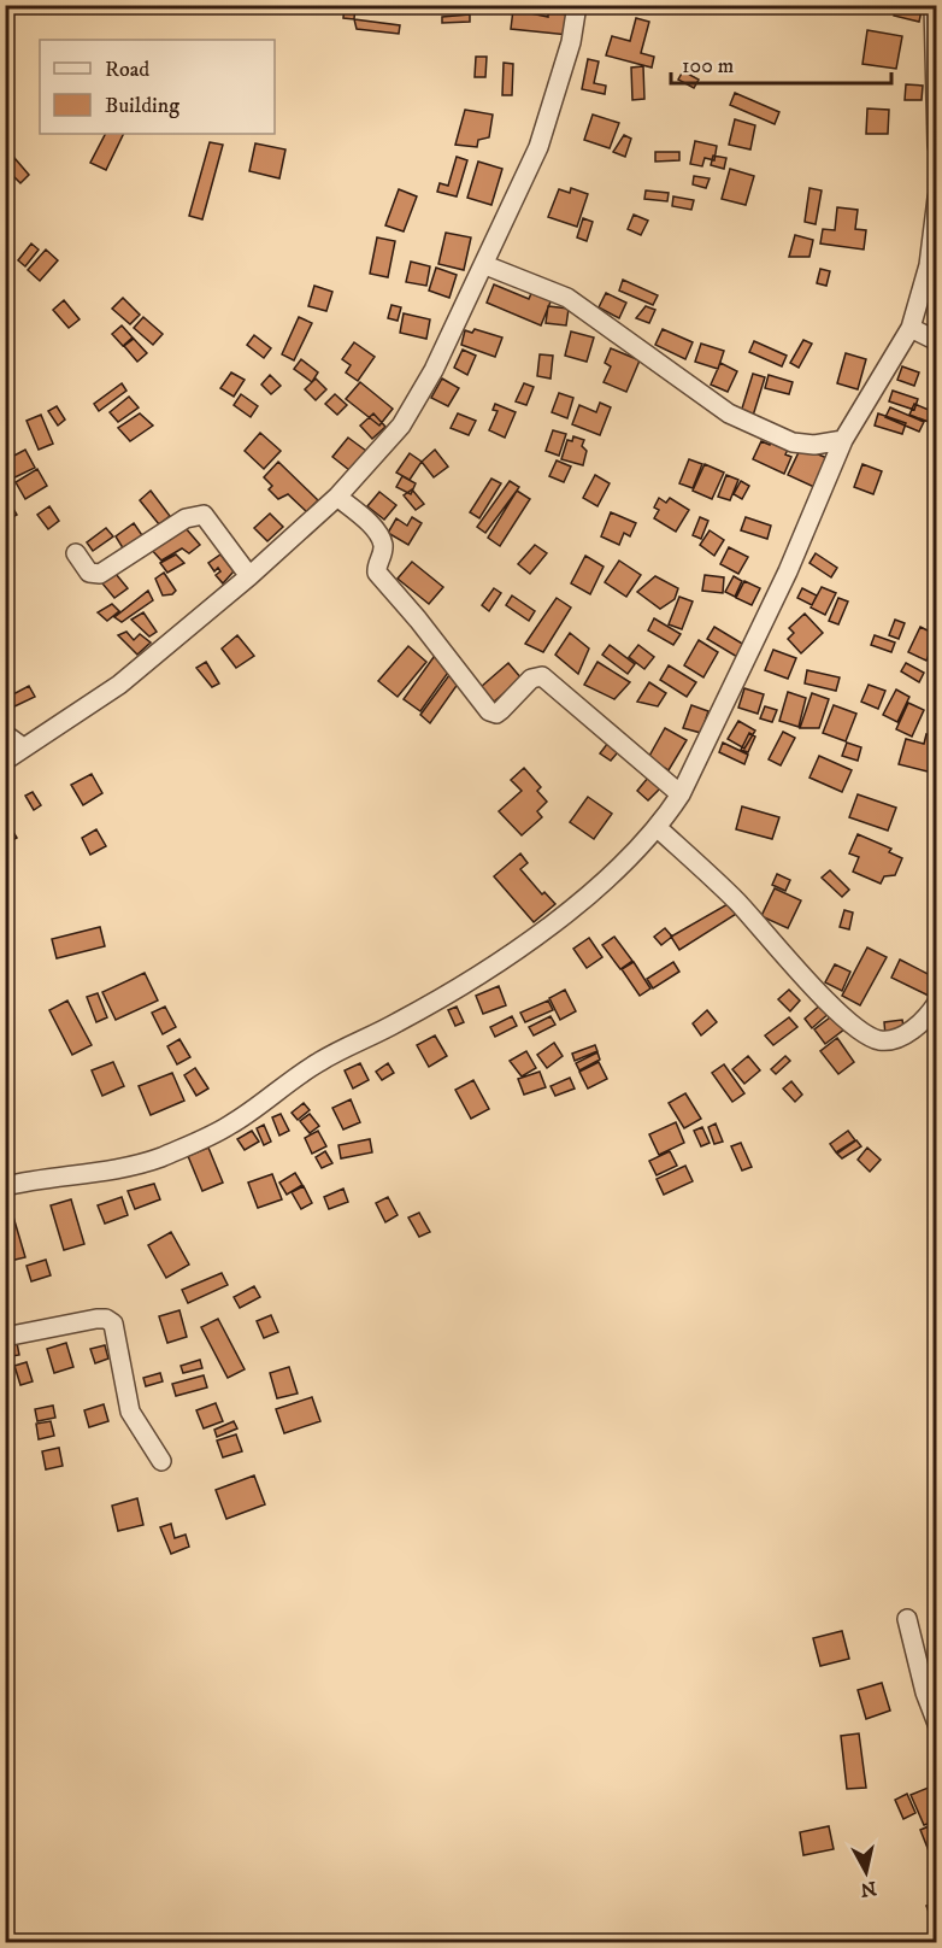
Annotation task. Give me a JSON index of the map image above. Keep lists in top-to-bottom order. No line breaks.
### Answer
{"legend":["Road","Building"],"scale_bar":"100 m","north":"bottom"}
